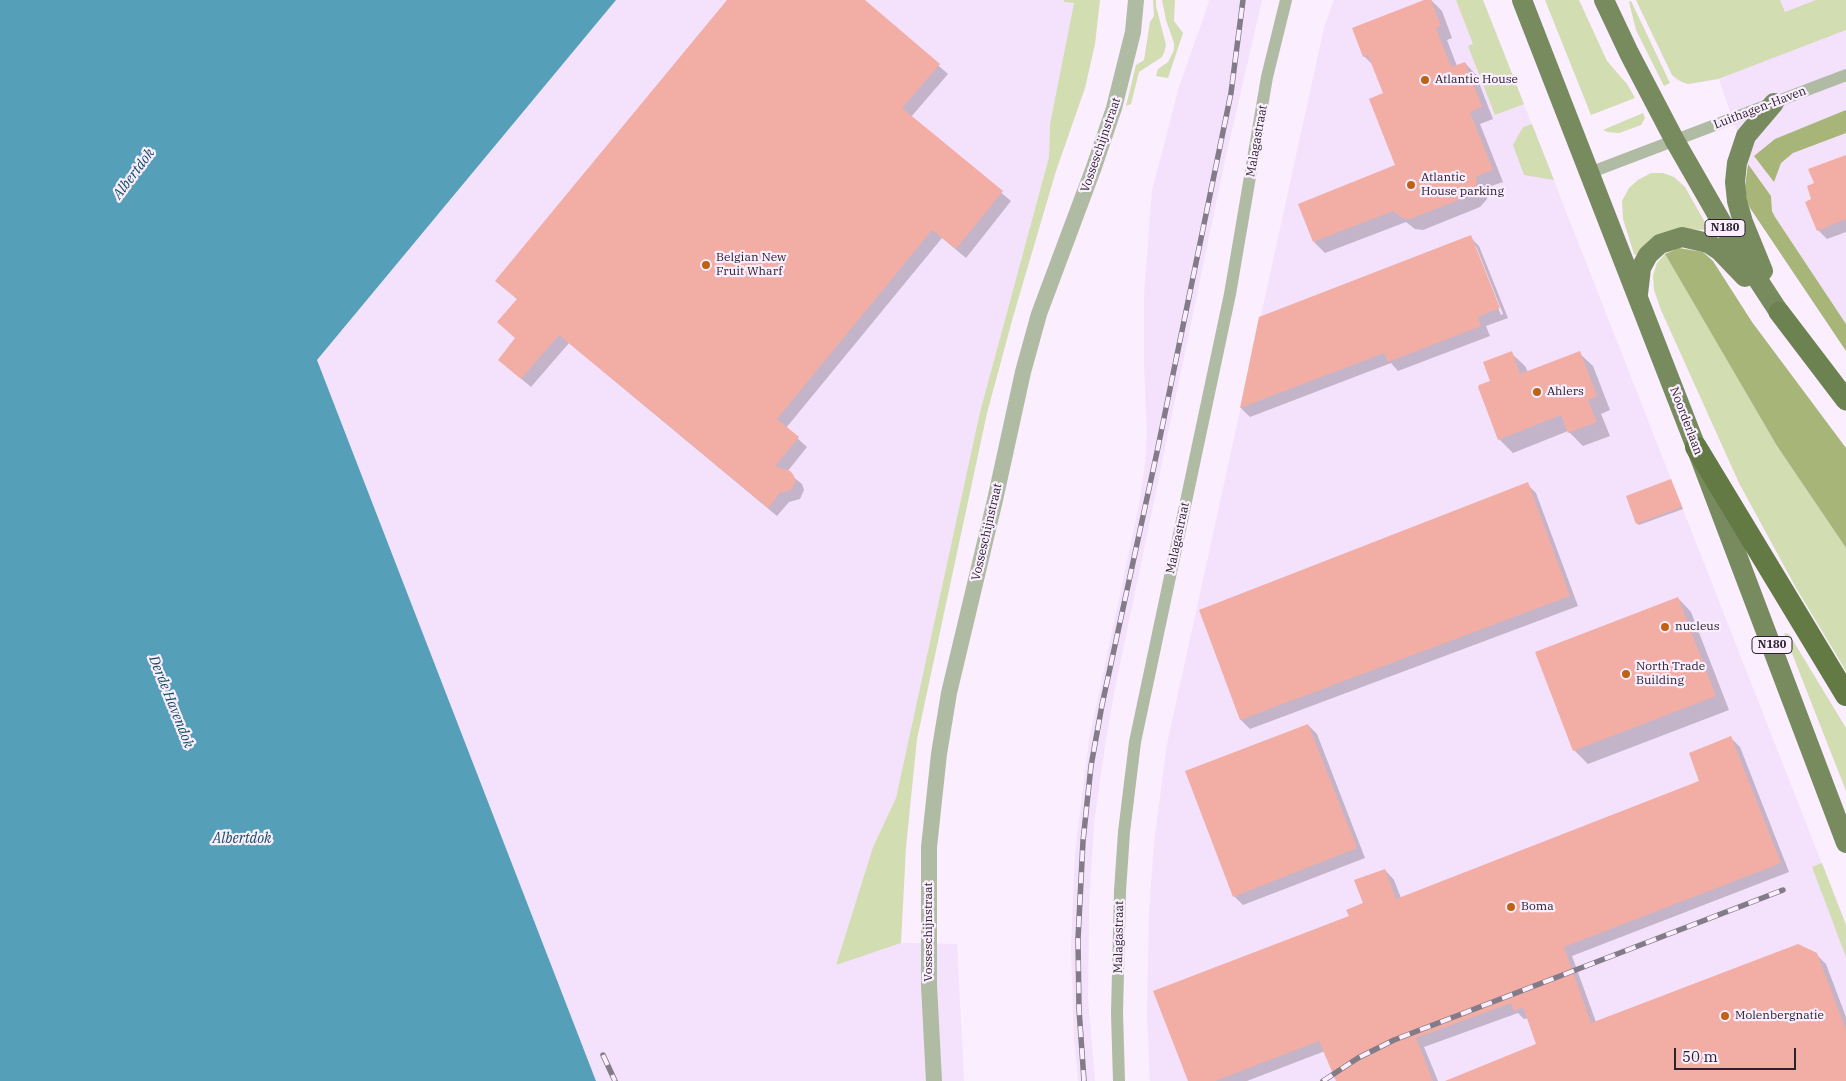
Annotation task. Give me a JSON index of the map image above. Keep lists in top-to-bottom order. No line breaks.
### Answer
{"streets":{"highway":["N180"],"main road":["Noorderlaan"],"street":["Luithagen-Haven","Malagastraat","Vosseschijnstraat"]},"crossings":[["Luithagen-Haven","N180"],["Luithagen-Haven","Noorderlaan"]],"water":["Albertdok","Derde Havendok"],"places":["Atlantic House","Atlantic House parking","Belgian New Fruit Wharf","Ahlers","nucleus","North Trade Building","Boma","Molenbergnatie"],"scale_bar":"50 m"}
